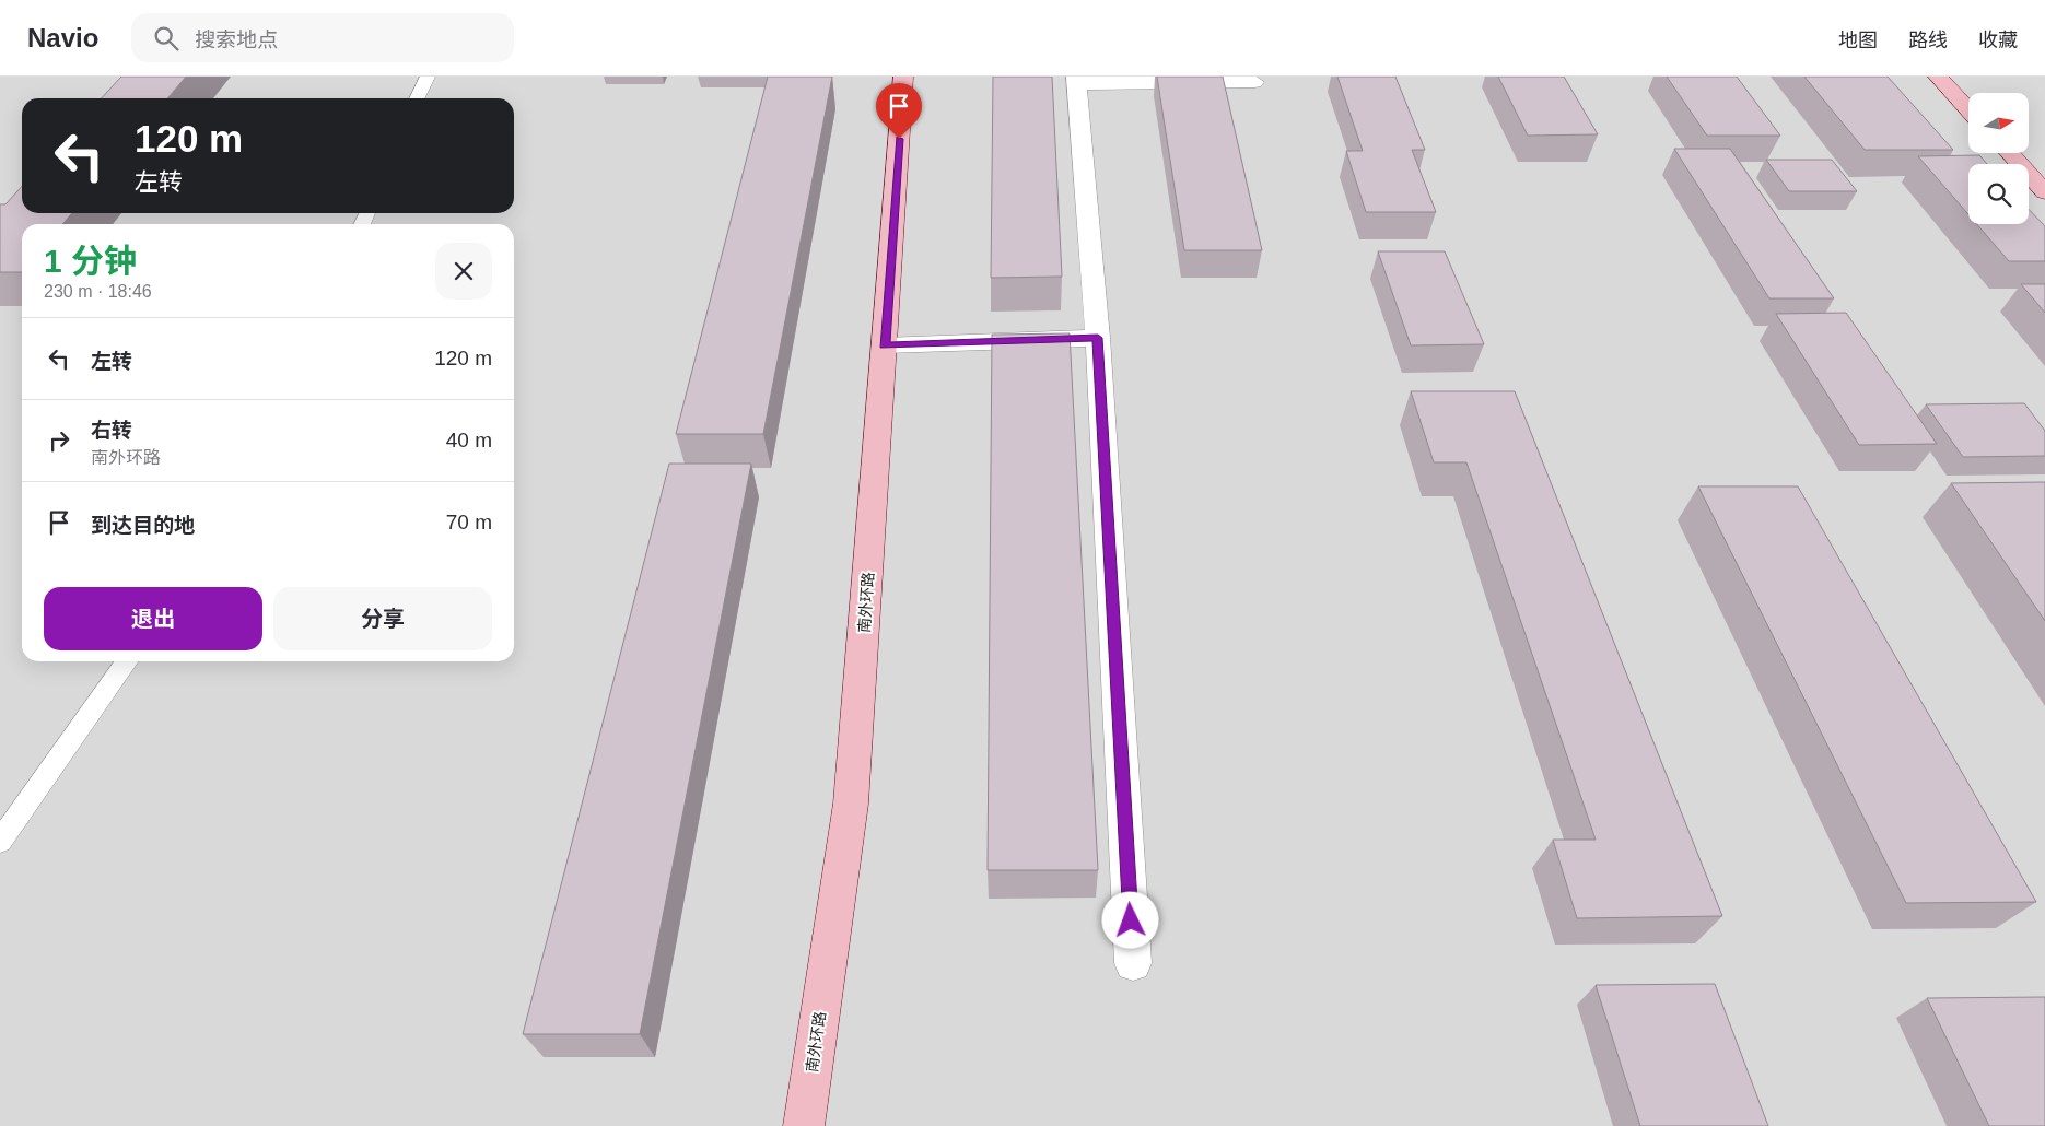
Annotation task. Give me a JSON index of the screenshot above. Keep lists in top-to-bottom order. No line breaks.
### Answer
{"streets":{"street":["南外环路"]},"north":"right","page":{"header":"Navio","search":"搜索地点","nav":["地图","路线","收藏"],"turn":["120 m","左转"],"heading":["1 分钟","230 m · 18:46"],"list":[{"name":"左转","value":"120 m"},{"name":"右转","note":"南外环路","value":"40 m"},{"name":"到达目的地","value":"70 m"}],"buttons":["退出","分享"]}}
